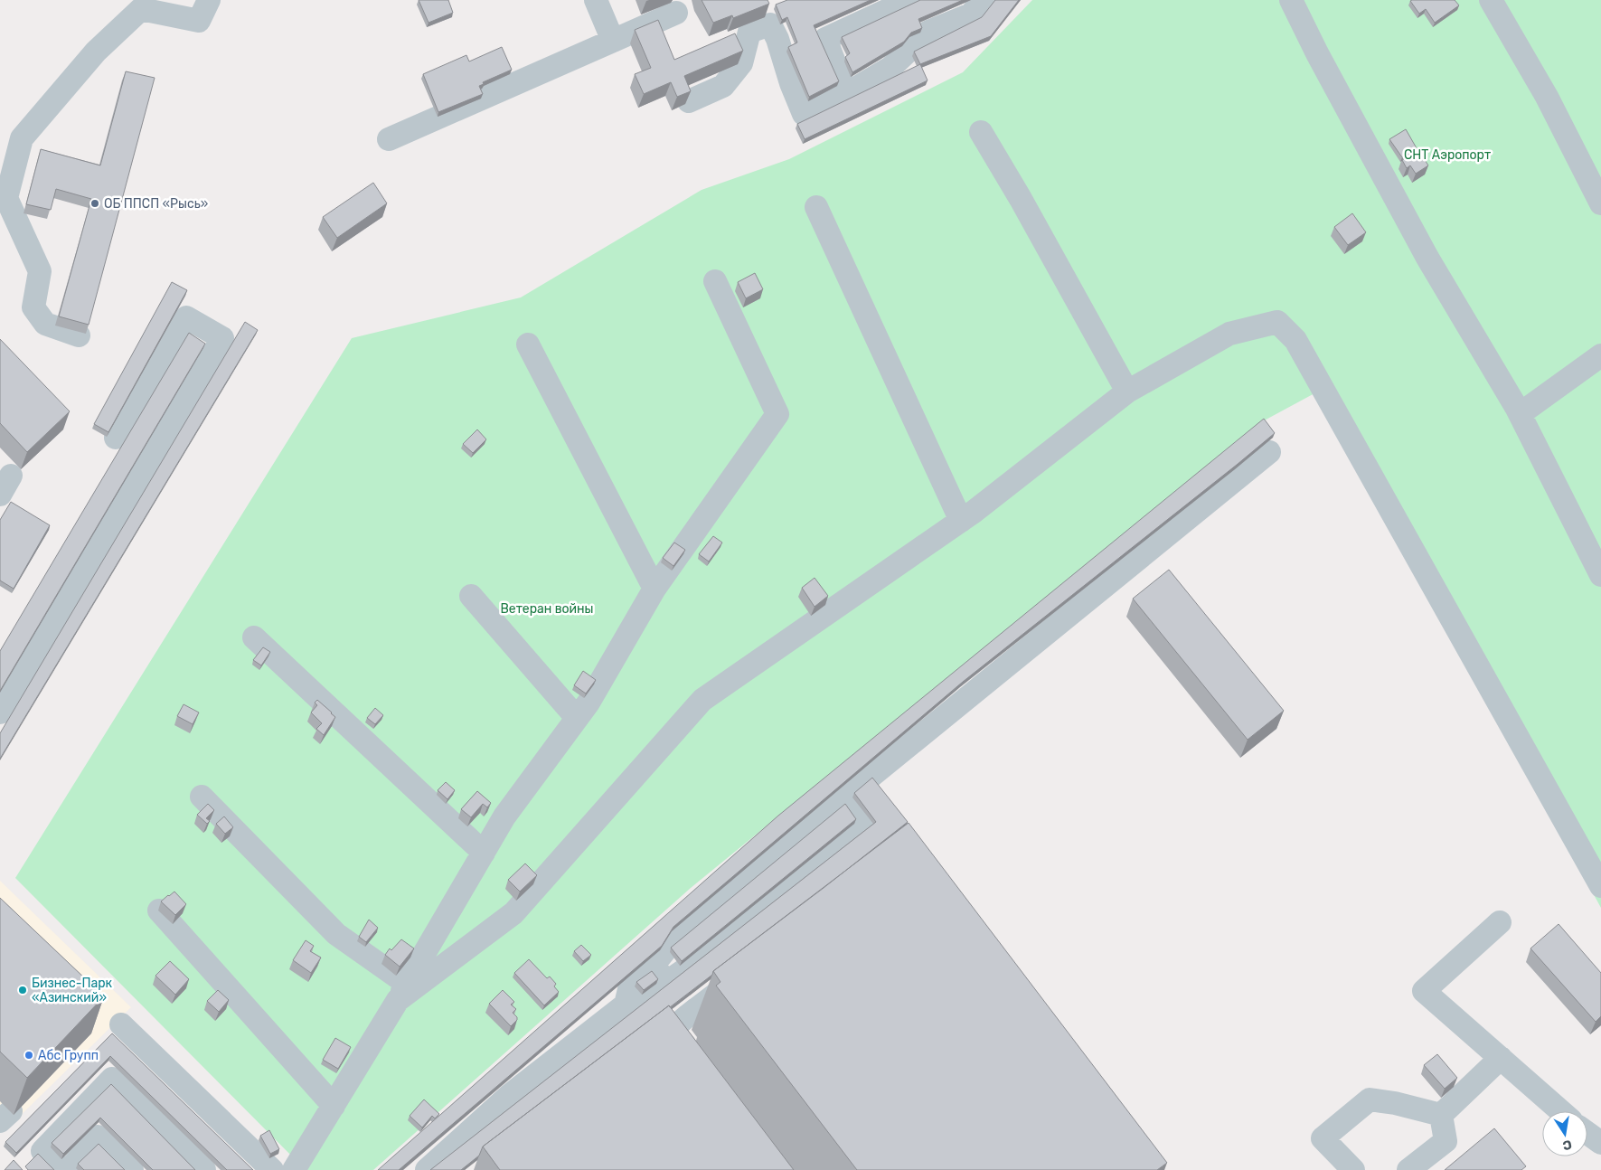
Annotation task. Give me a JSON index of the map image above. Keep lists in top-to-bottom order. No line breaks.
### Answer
{"parks":["СНТ Аэропорт","Ветеран войны"],"places":["ОБ ППСП «Рысь»","Бизнес-Парк «Азинский»","Абс Групп"],"north":"bottom"}
